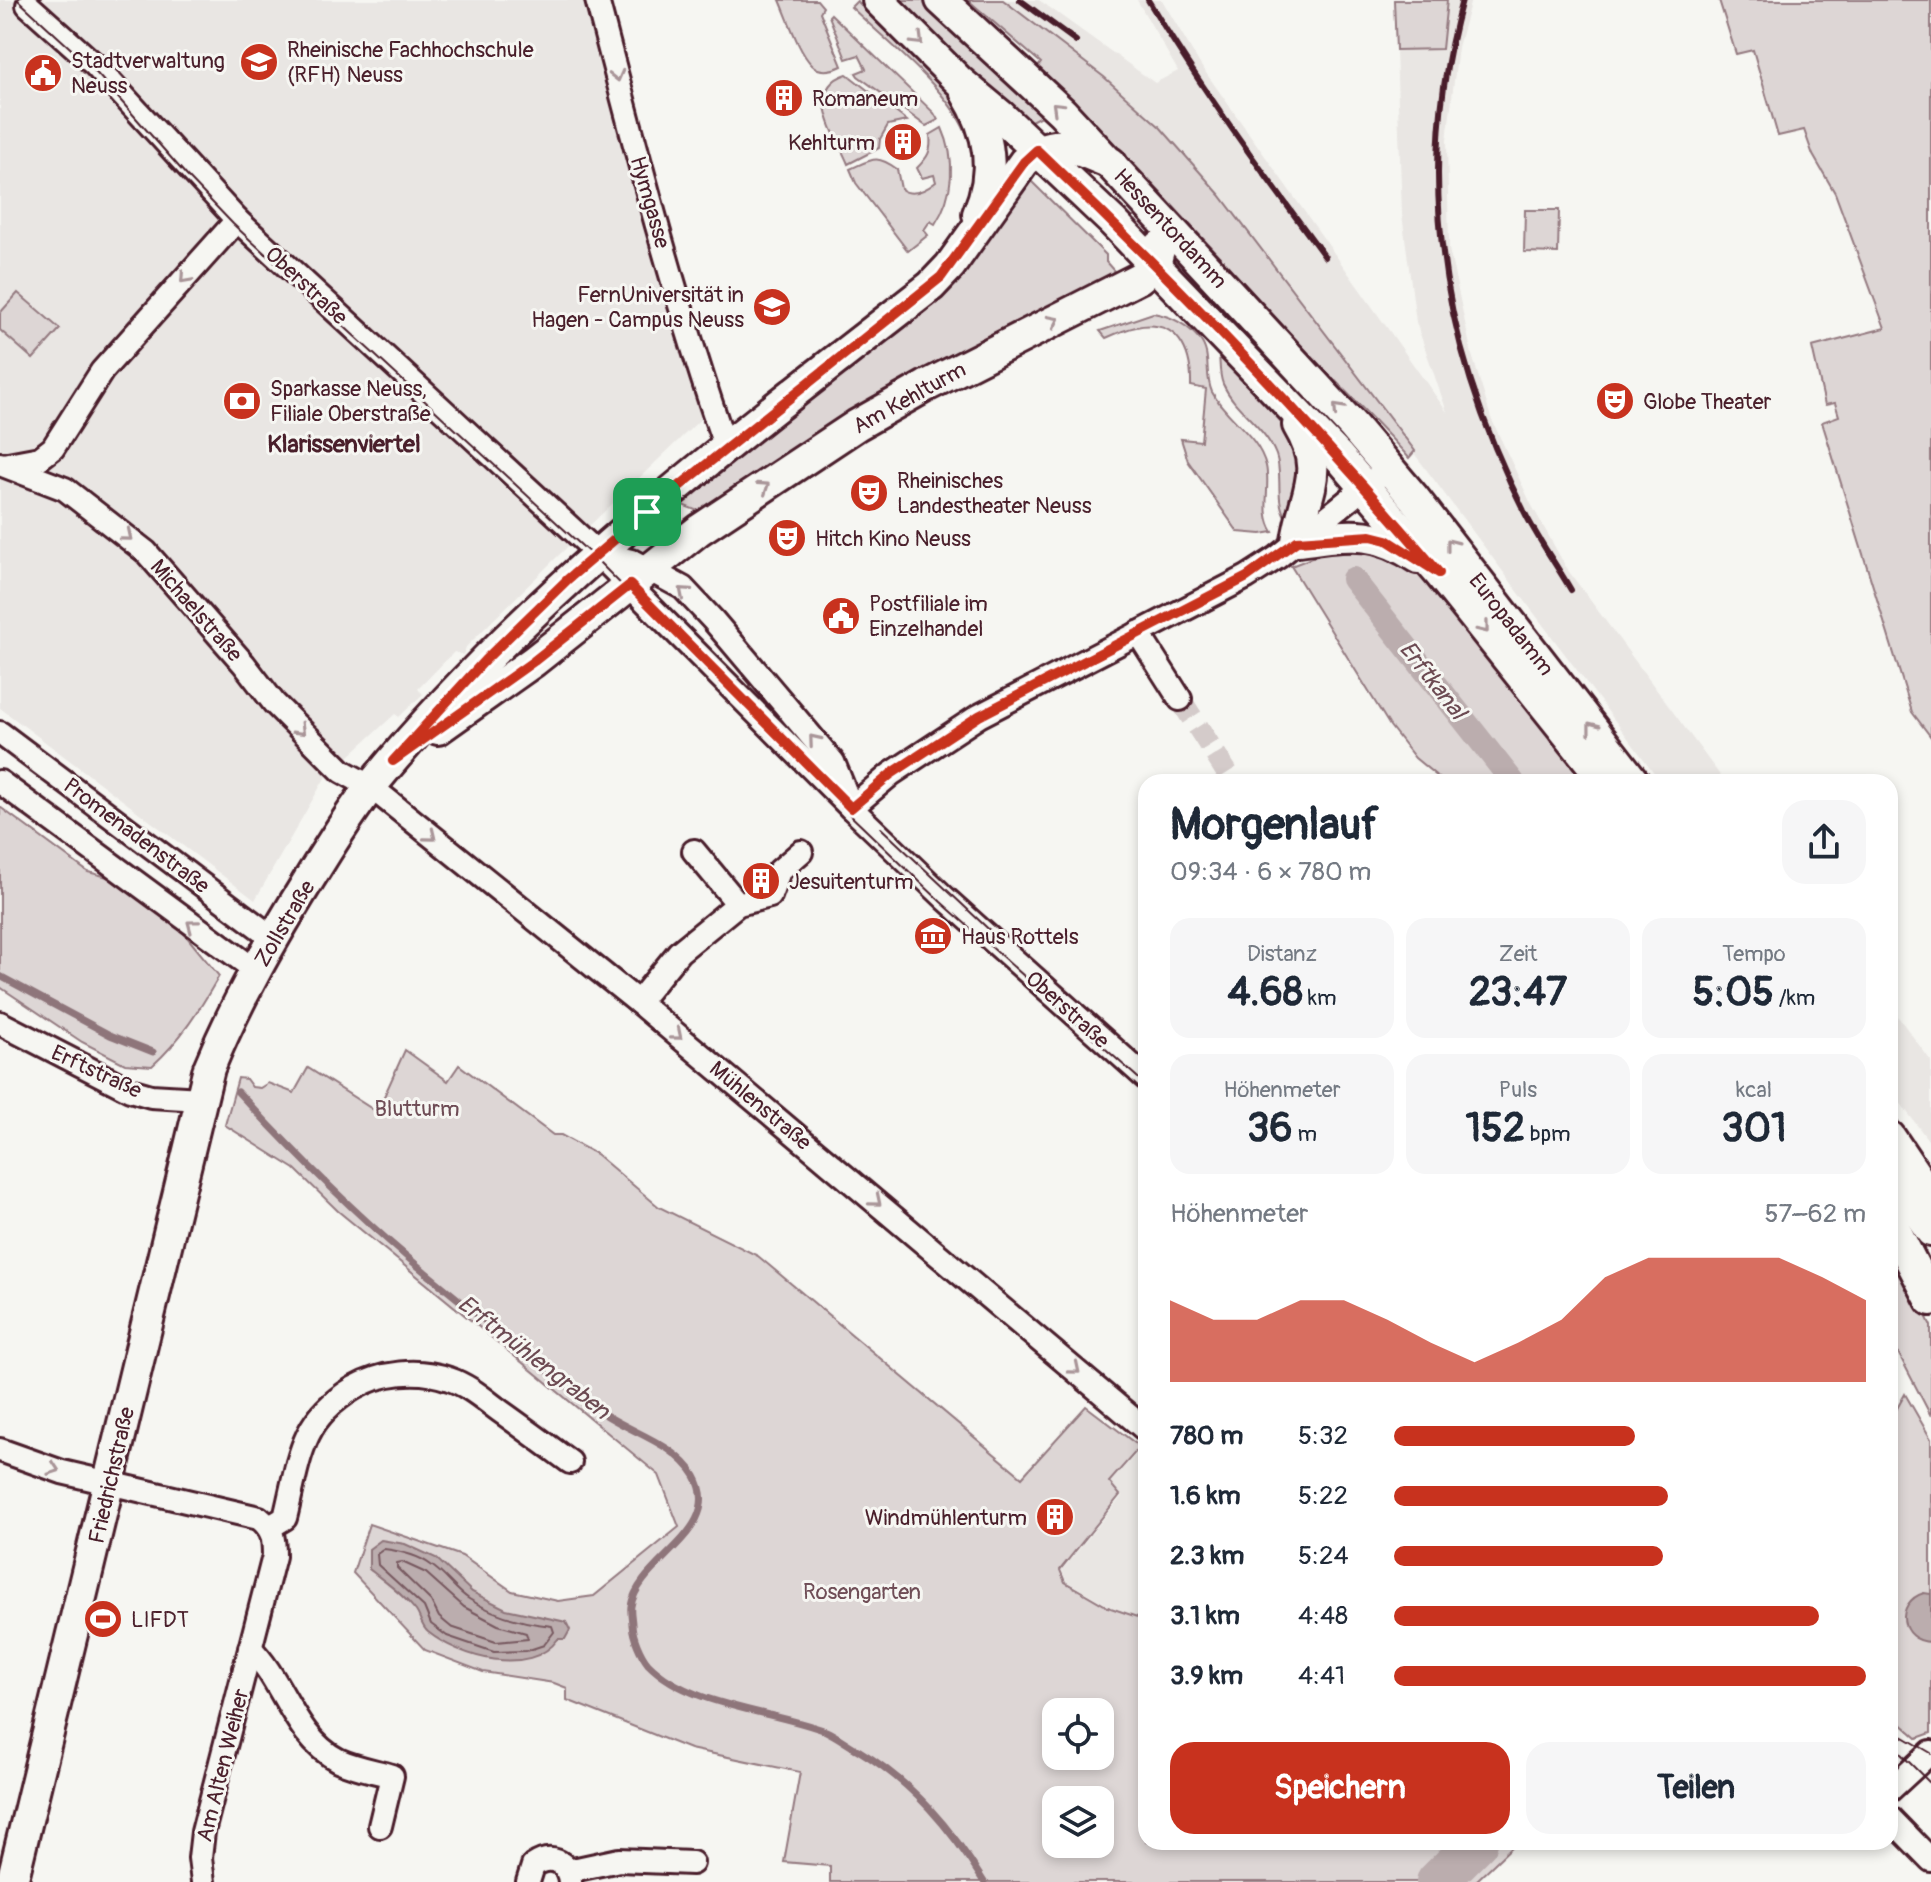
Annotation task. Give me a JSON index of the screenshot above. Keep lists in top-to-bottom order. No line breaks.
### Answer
{"streets":{"main road":["Hessentordamm","Am Kehlturm","Europadamm","Zollstraße","Friedrichstraße"],"street":["Hymgasse","Oberstraße","Michaelstraße","Promenadenstraße","Erftstraße","Mühlenstraße","Am Alten Weiher"]},"crossings":[["Hessentordamm","Am Kehlturm"],["Hessentordamm","Europadamm"],["Oberstraße","Am Kehlturm"],["Oberstraße","Zollstraße"],["Am Kehlturm","Zollstraße"],["Michaelstraße","Zollstraße"],["Michaelstraße","Mühlenstraße"],["Promenadenstraße","Zollstraße"],["Zollstraße","Erftstraße"],["Zollstraße","Mühlenstraße"],["Zollstraße","Friedrichstraße"],["Erftstraße","Friedrichstraße"]],"one_way":["Hymgasse","Michaelstraße","Mühlenstraße"],"districts":["Klarissenviertel"],"water":["Erftkanal","Erftmühlengraben"],"parks":["Blutturm","Rosengarten"],"places":{"school or university":["Rheinische Fachhochschule (RFH) Neuss","FernUniversität in Hagen - Campus Neuss"],"public building":["Stadtverwaltung Neuss","Postfiliale im Einzelhandel"],"building":["Romaneum","Kehlturm","Jesuitenturm","Windmühlenturm"],"bank":["Sparkasse Neuss, Filiale Oberstraße"],"theatre":["Globe Theater","Rheinisches Landestheater Neuss","Hitch Kino Neuss"],"museum":["Haus Rottels"],"sports":["LIFDT"]},"page":{"heading":["Morgenlauf","09:34 · 6 × 780 m"],"stats":[["Distanz","4.68 km"],["Zeit","23:47"],["Tempo","5:05 /km"],["Höhenmeter","36 m"],["Puls","152 bpm"],["kcal","301"]],"chart":["Höhenmeter","57–62 m"],"list":[{"name":"780 m","note":"5:32"},{"name":"1.6 km","note":"5:22"},{"name":"2.3 km","note":"5:24"},{"name":"3.1 km","note":"4:48"},{"name":"3.9 km","note":"4:41"}],"buttons":["Speichern","Teilen"]}}
